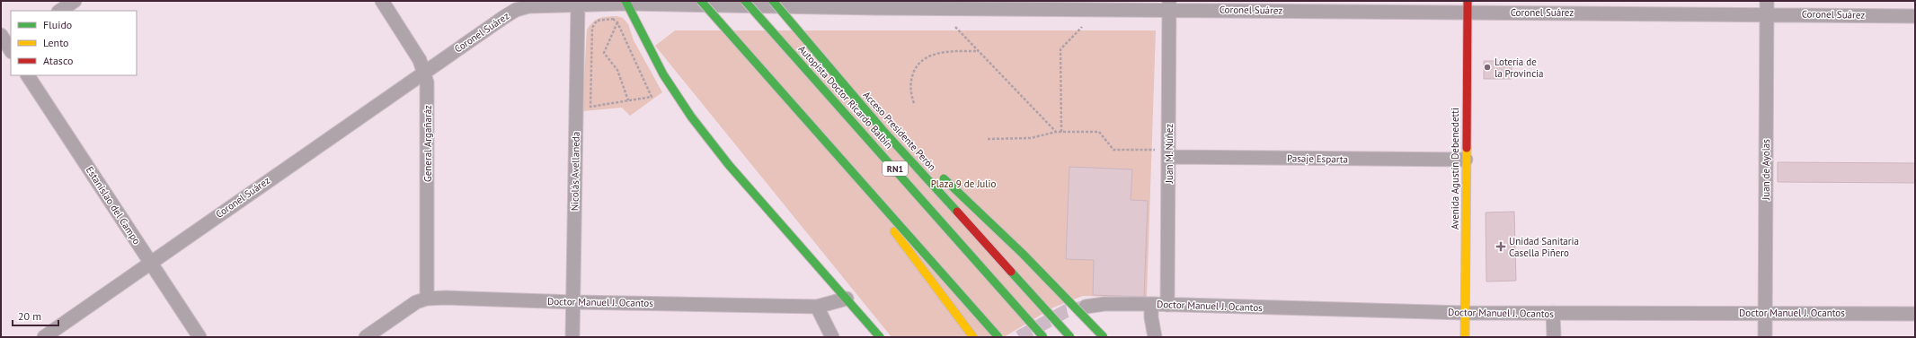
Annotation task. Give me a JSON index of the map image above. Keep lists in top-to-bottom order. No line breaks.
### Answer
{"streets":{"main road":["Autopista Doctor Ricardo Balbín","Acceso Presidente Perón","RN1","Avenida Agustín Debenedetti"],"street":["Coronel Suárez","General Argañaráz","Juan M. Núñez","Pasaje Esparta","Juan de Ayolas","Nicolás Avellaneda","Estanislao del Campo","Doctor Manuel J. Ocantos"]},"crossings":[["Coronel Suárez","General Argañaráz"],["Coronel Suárez","Juan M. Núñez"],["Coronel Suárez","Avenida Agustín Debenedetti"],["Coronel Suárez","Juan de Ayolas"],["Coronel Suárez","Nicolás Avellaneda"],["Coronel Suárez","Estanislao del Campo"],["General Argañaráz","Doctor Manuel J. Ocantos"],["Juan M. Núñez","Pasaje Esparta"],["Juan M. Núñez","Doctor Manuel J. Ocantos"],["Pasaje Esparta","Avenida Agustín Debenedetti"],["Avenida Agustín Debenedetti","Doctor Manuel J. Ocantos"],["Juan de Ayolas","Doctor Manuel J. Ocantos"],["Nicolás Avellaneda","Doctor Manuel J. Ocantos"]],"parks":["Plaza 9 de Julio"],"places":{"other":["Lotería de la Provincia"],"health":["Unidad Sanitaria Casella Piñero"]},"legend":["Fluido","Lento","Atasco"],"scale_bar":"20 m"}
